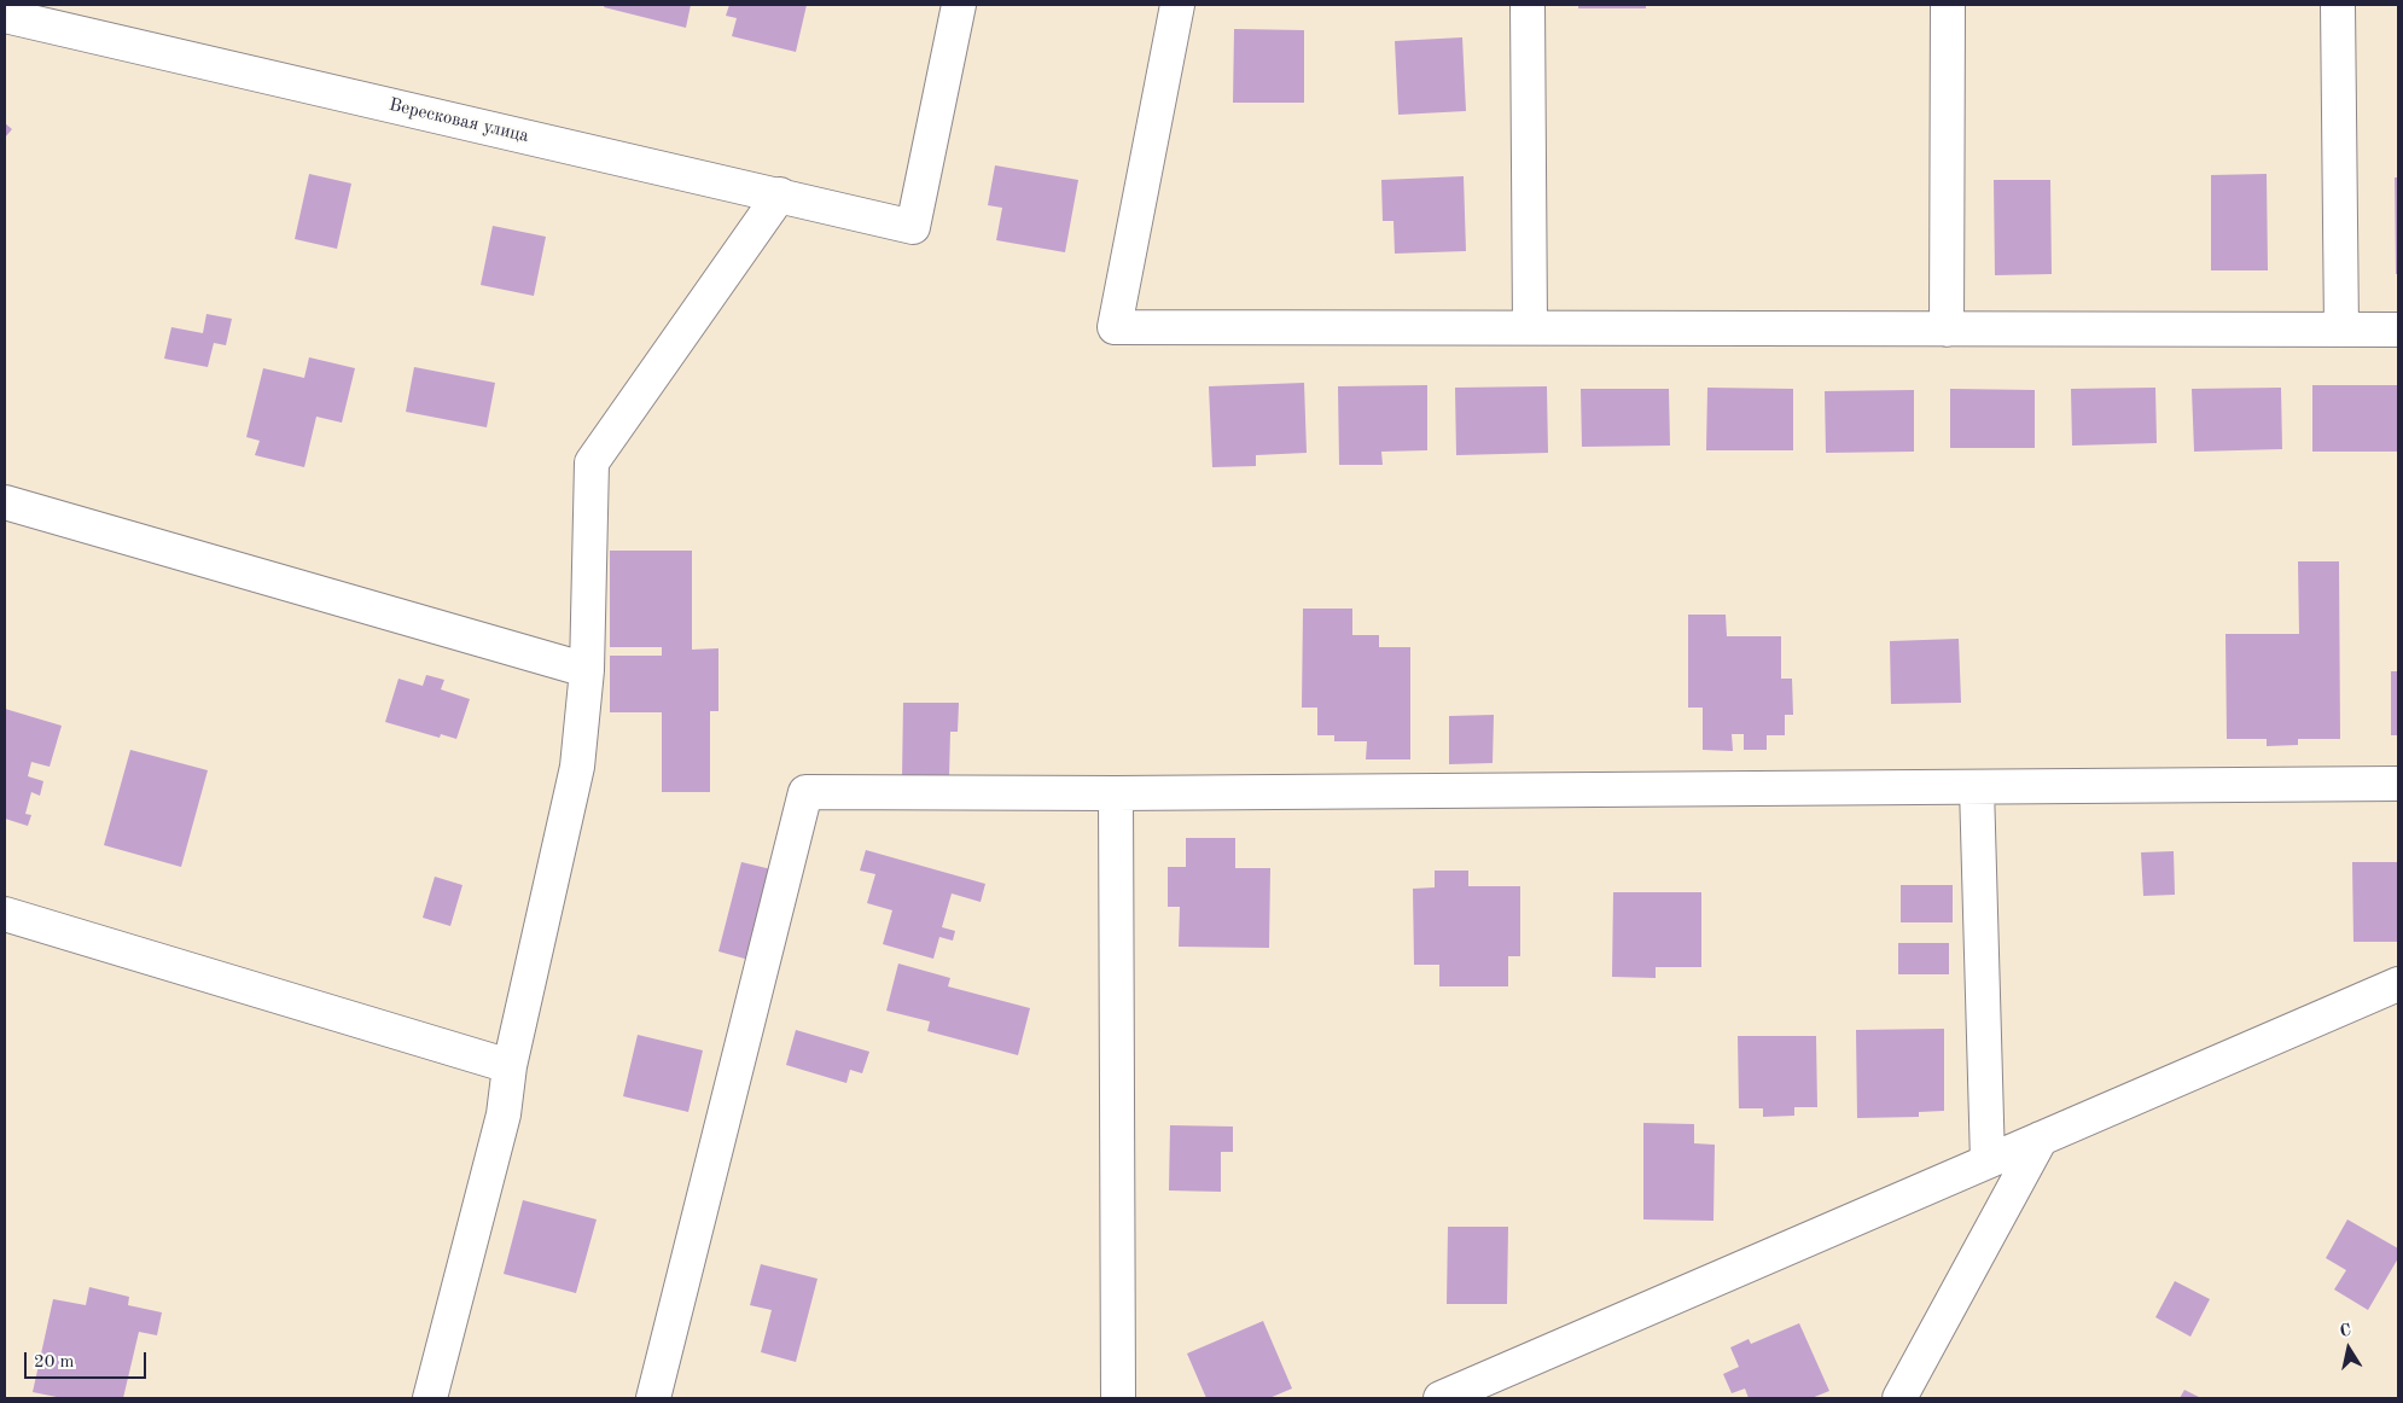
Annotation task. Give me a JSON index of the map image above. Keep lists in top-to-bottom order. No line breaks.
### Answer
{"streets":{"street":["Вересковая улица"]},"scale_bar":"20 m","north":"top"}
